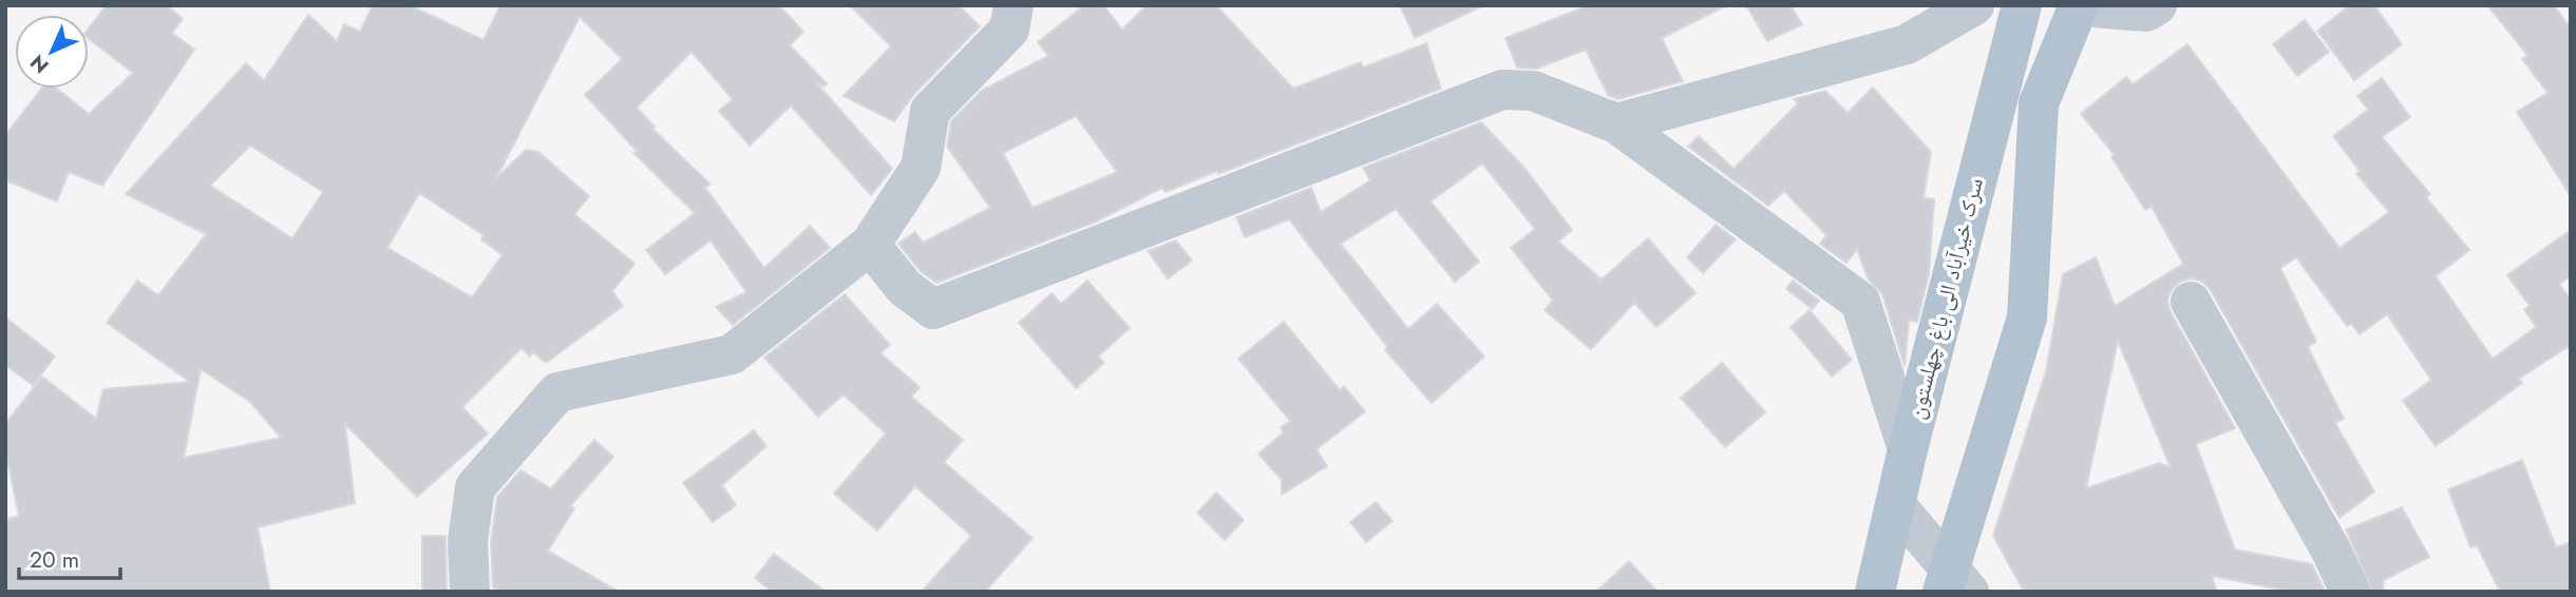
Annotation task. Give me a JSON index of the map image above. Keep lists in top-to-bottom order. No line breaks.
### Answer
{"streets":{"main road":["سرک خیرآباد الی باغ چهلستون"]},"scale_bar":"20 m","north":"bottom left"}
